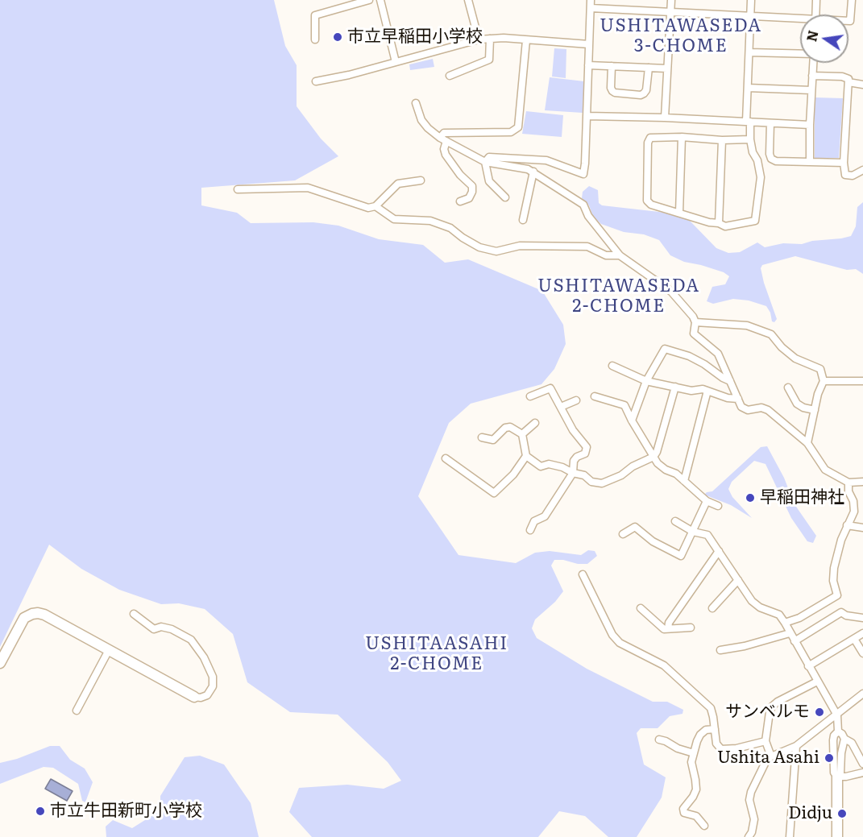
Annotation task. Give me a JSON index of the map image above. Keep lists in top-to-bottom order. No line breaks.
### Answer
{"districts":["USHITAWASEDA 3-CHOME","USHITAWASEDA 2-CHOME","USHITAASAHI 2-CHOME"],"places":["市立早稲田小学校","早稲田神社","サンベルモ","Ushita Asahi","市立牛田新町小学校","Didju"],"north":"left"}
